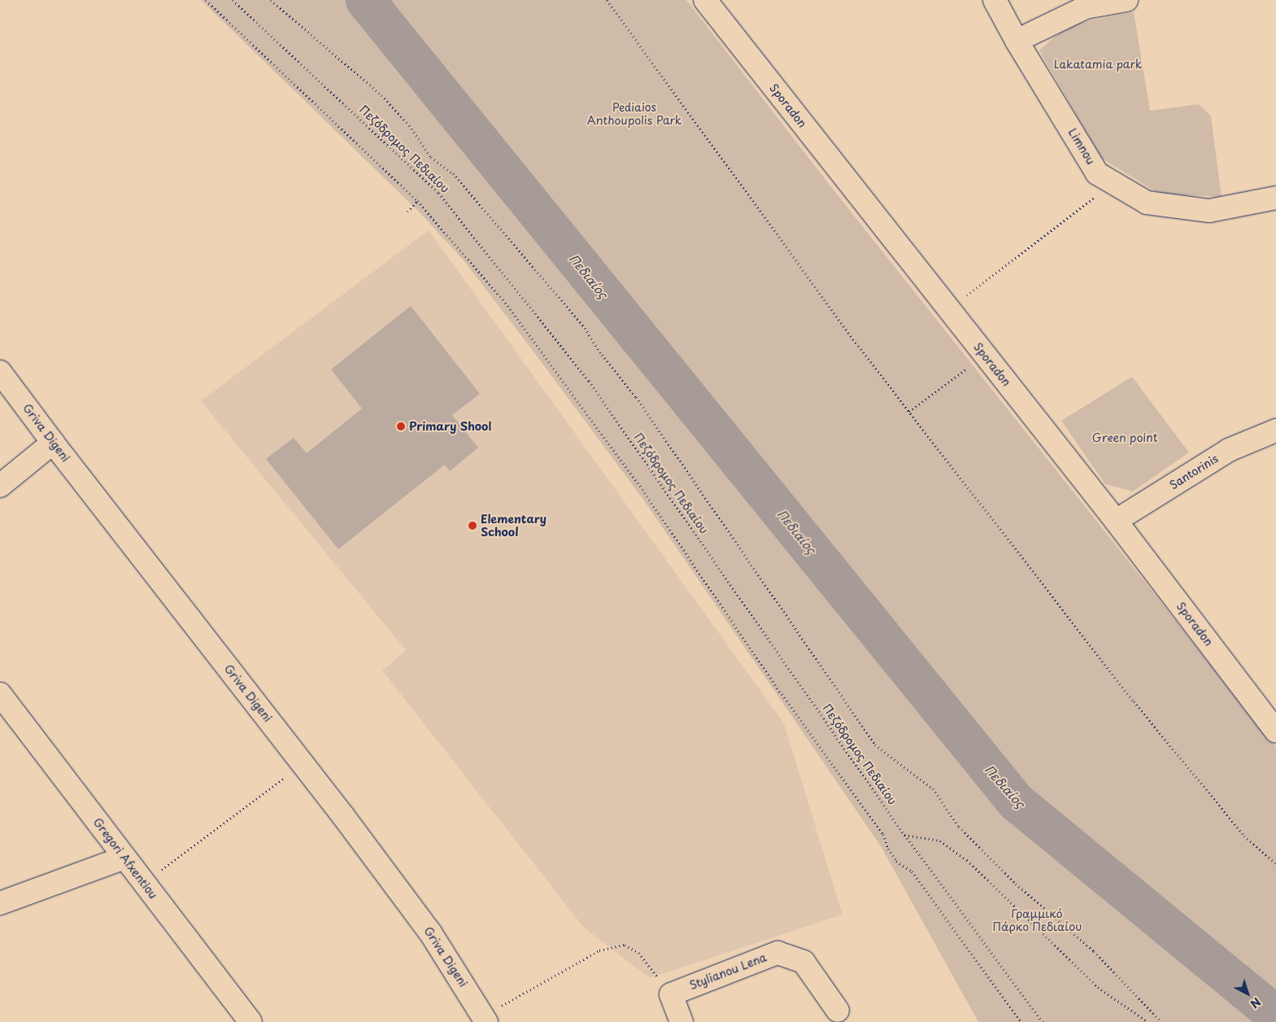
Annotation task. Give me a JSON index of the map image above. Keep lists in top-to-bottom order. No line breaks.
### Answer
{"streets":{"street":["Sporadon","Limnou","Griva Digeni","Santorinis","Gregori Afxentiou","Stylianou Lena"],"path":["Πεζόδρομος Πεδιαίου"]},"crossings":[["Sporadon","Santorinis"]],"water":["Πεδιαίος"],"parks":["Lakatamia park","Pediaios Anthoupolis Park","Green point","Γραμμικό Πάρκο Πεδιαίου"],"places":["Primary Shool","Elementary School"],"north":"bottom right"}
